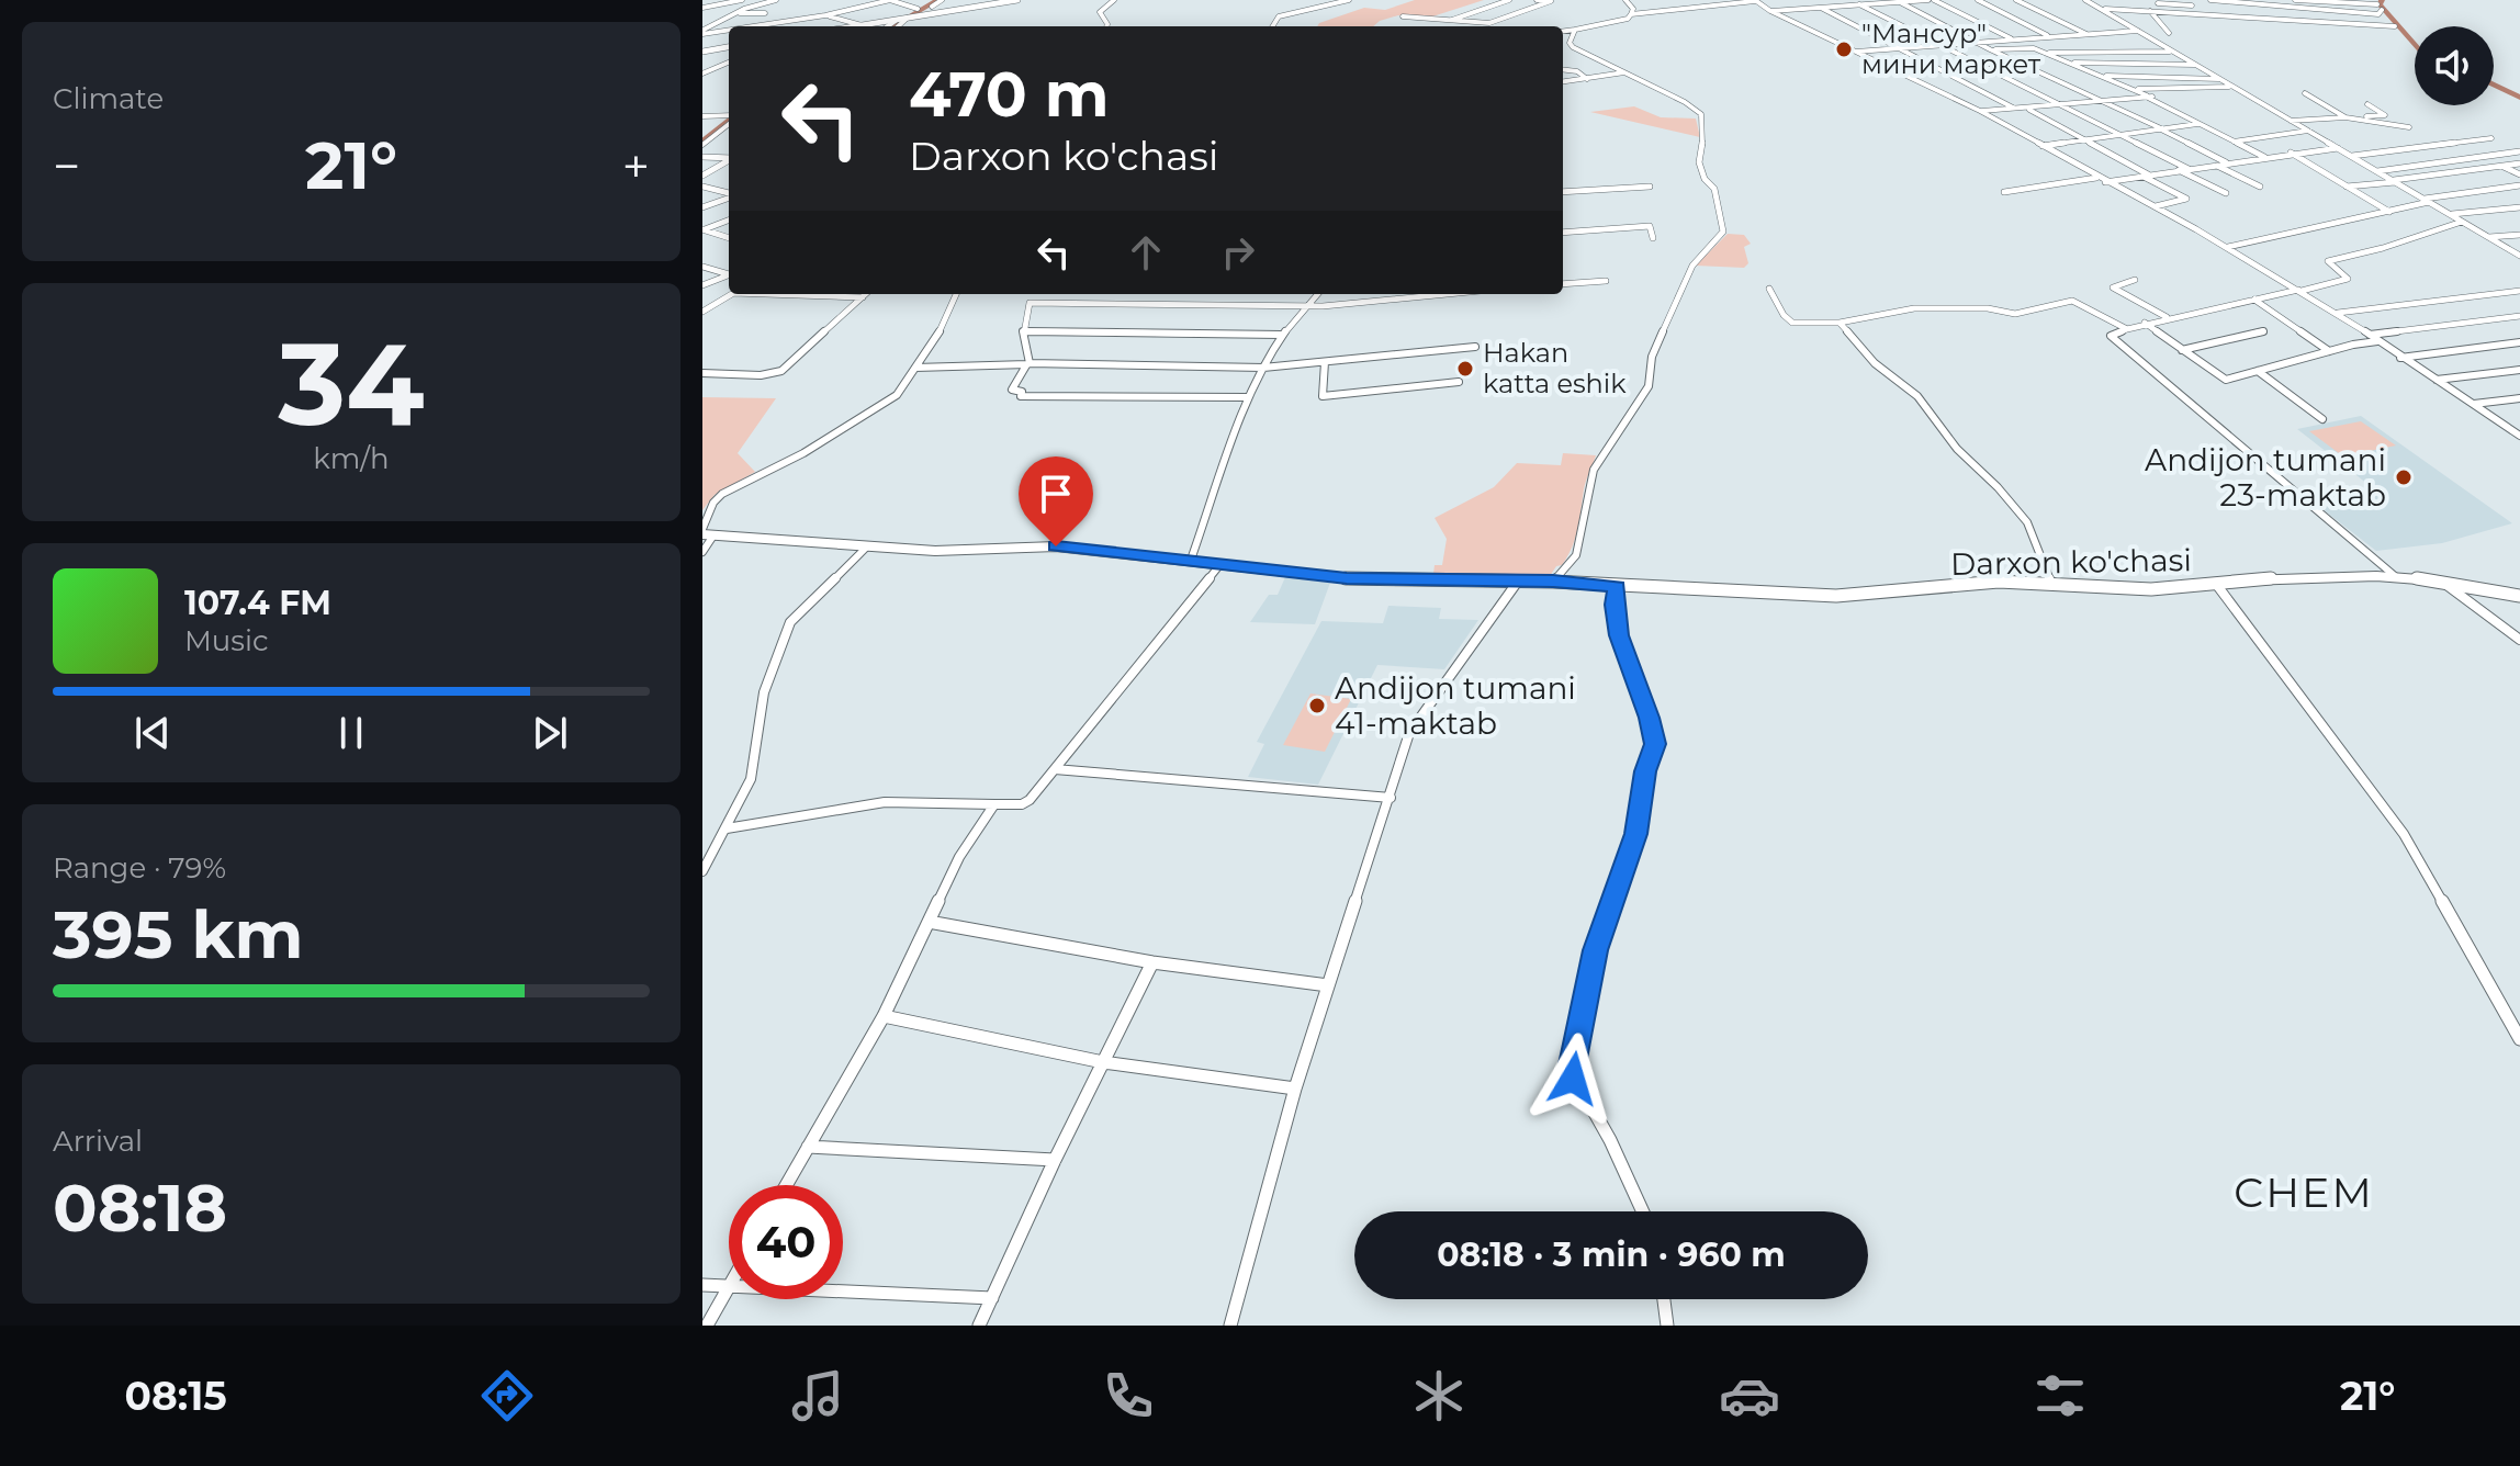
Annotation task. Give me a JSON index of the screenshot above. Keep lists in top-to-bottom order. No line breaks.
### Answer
{"streets":{"main road":["Darxon ko'chasi"]},"districts":["CHEM"],"places":["\"Мансур\" мини маркет","Hakan katta eshik","Andijon tumani 23-maktab","Andijon tumani 41-maktab"],"page":{"tile":["Climate",["34","km/h"],["Range · 79%","395 km"],["Arrival","08:18"]],"turn":["470 m","Darxon ko'chasi"],"heat":["−","21°","+"],"song":["107.4 FM","Music"],"limit":"40","trip":"08:18 · 3 min · 960 m","tabs":["08:15","21°"]}}
